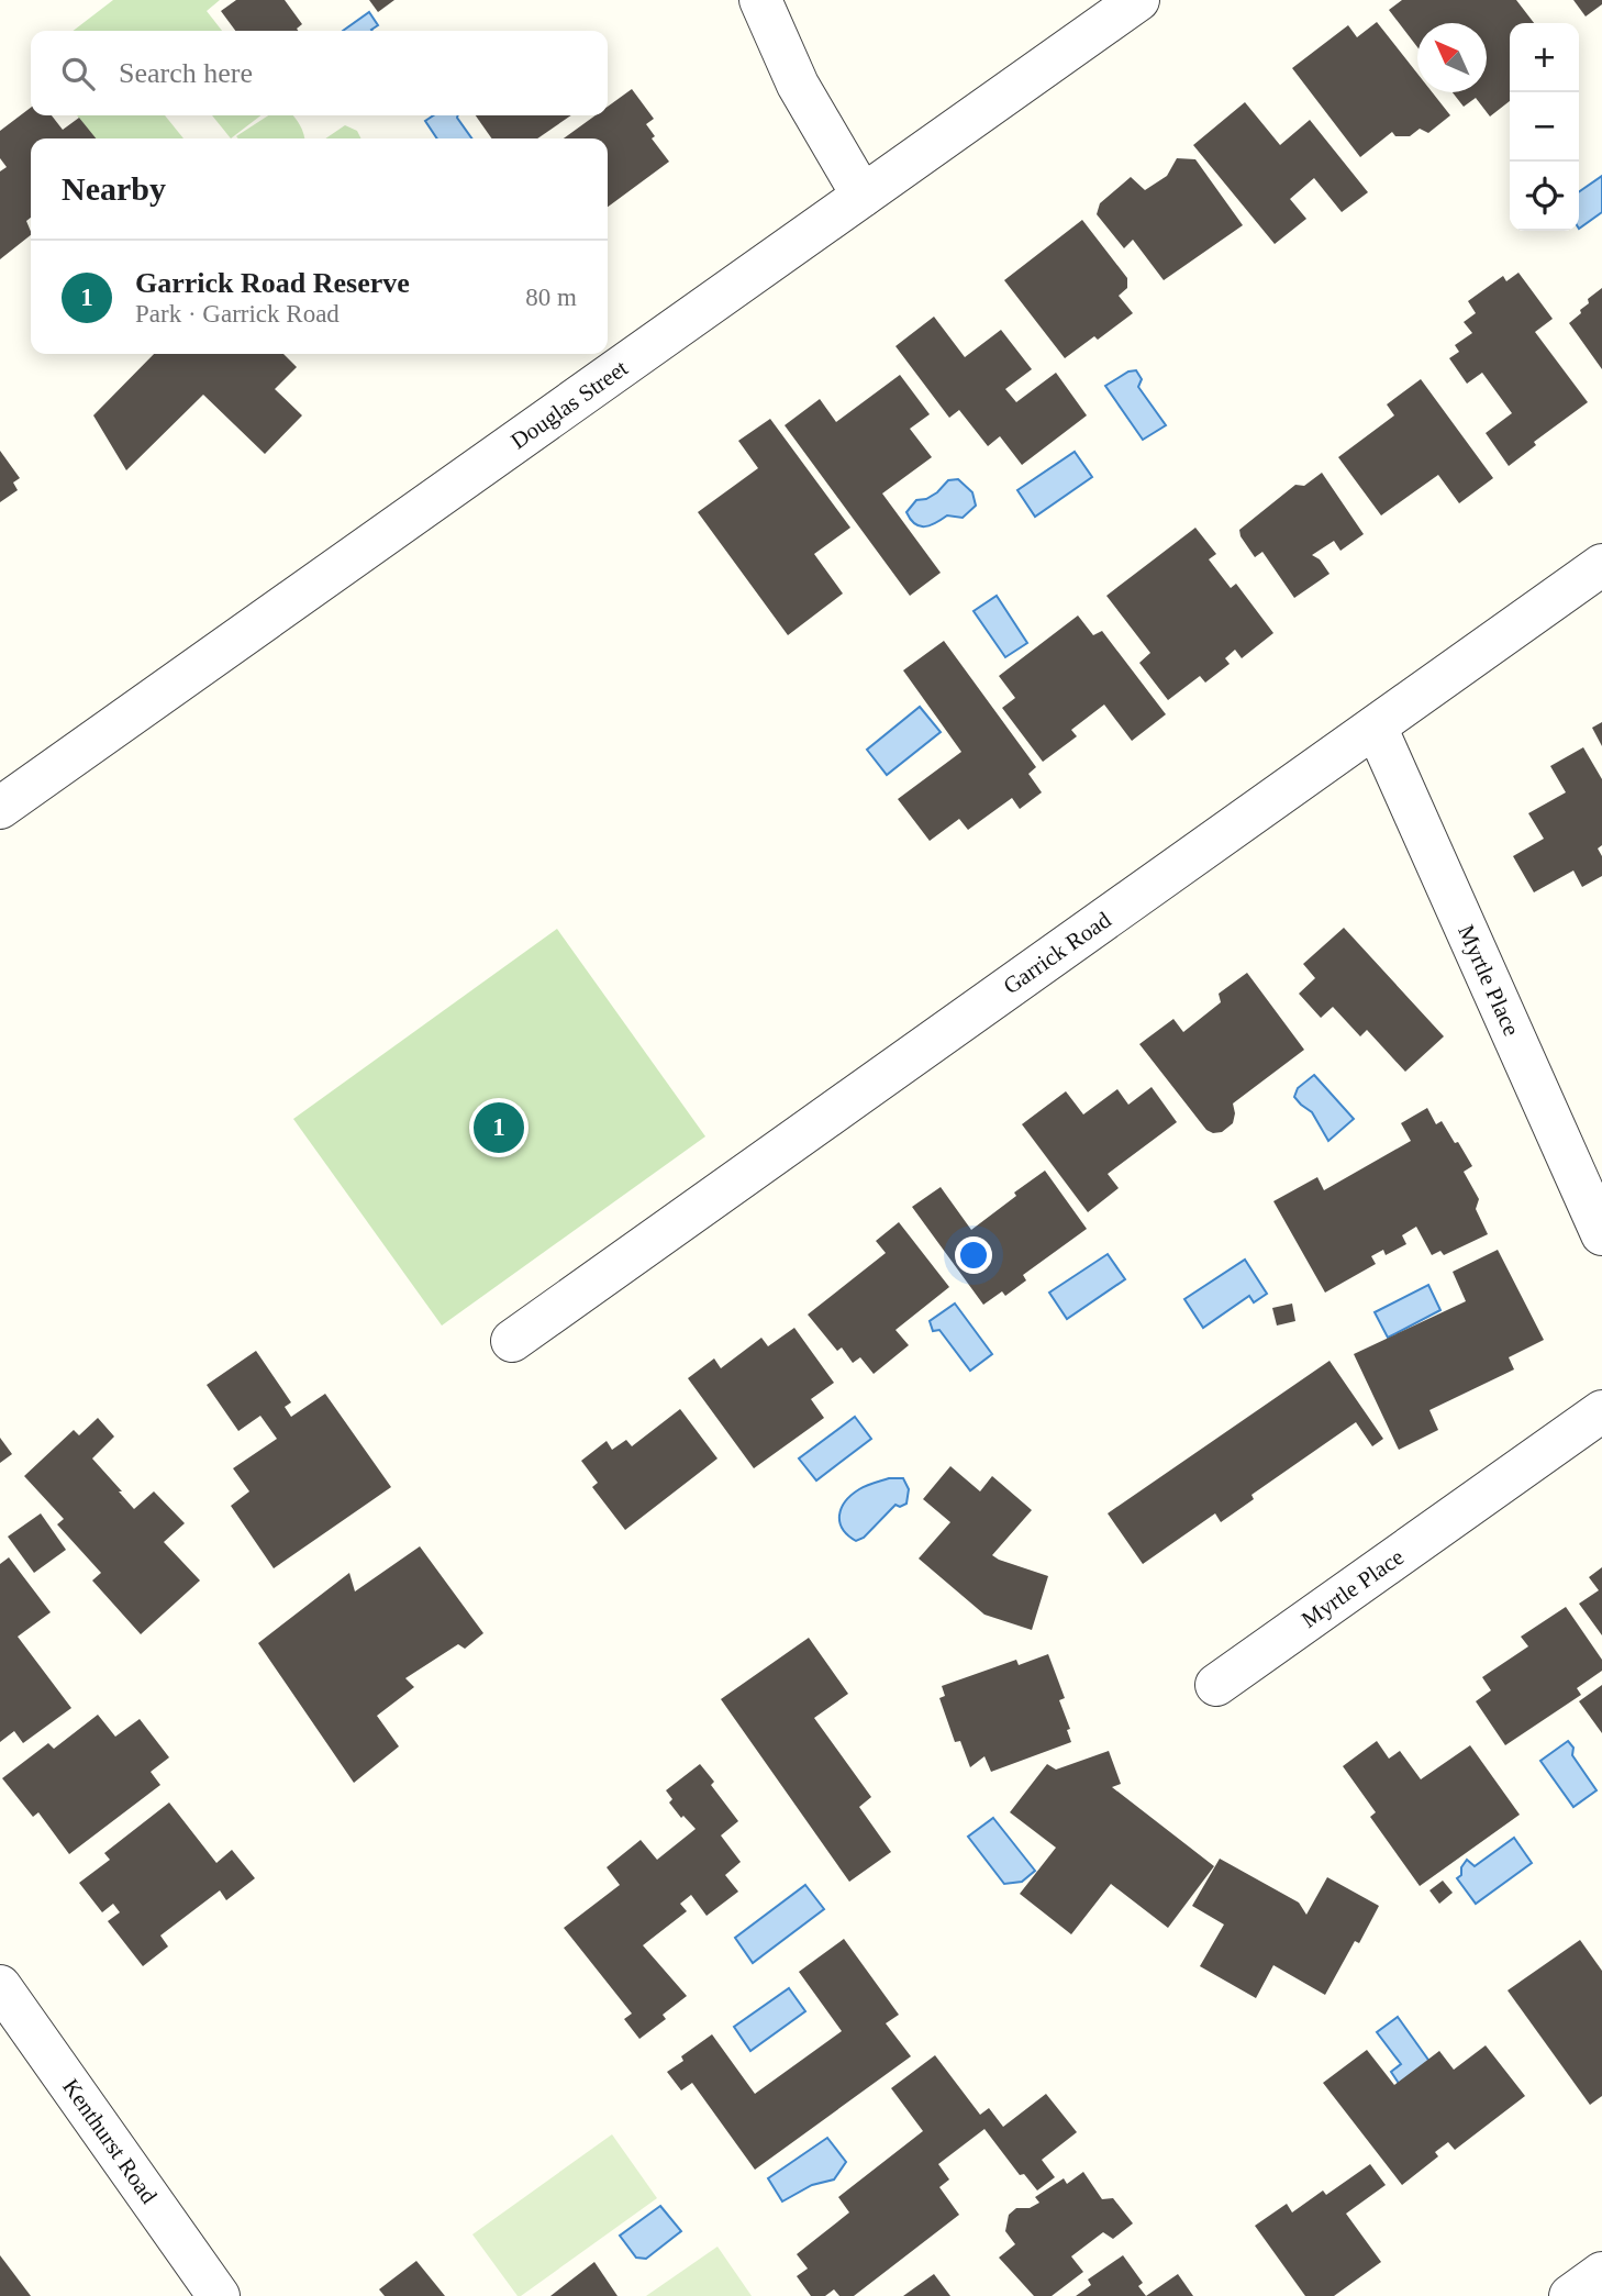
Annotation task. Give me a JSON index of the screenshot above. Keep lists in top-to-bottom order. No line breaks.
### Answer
{"streets":{"street":["Douglas Street","Garrick Road","Myrtle Place","Kenthurst Road"]},"crossings":[["Garrick Road","Myrtle Place"]],"north":"top left","page":{"map_buttons":["+","−"],"search":"Search here","heading":"Nearby","list":[{"mark":"1","name":"Garrick Road Reserve","note":"Park · Garrick Road","value":"80 m"}],"pins":"1"}}
